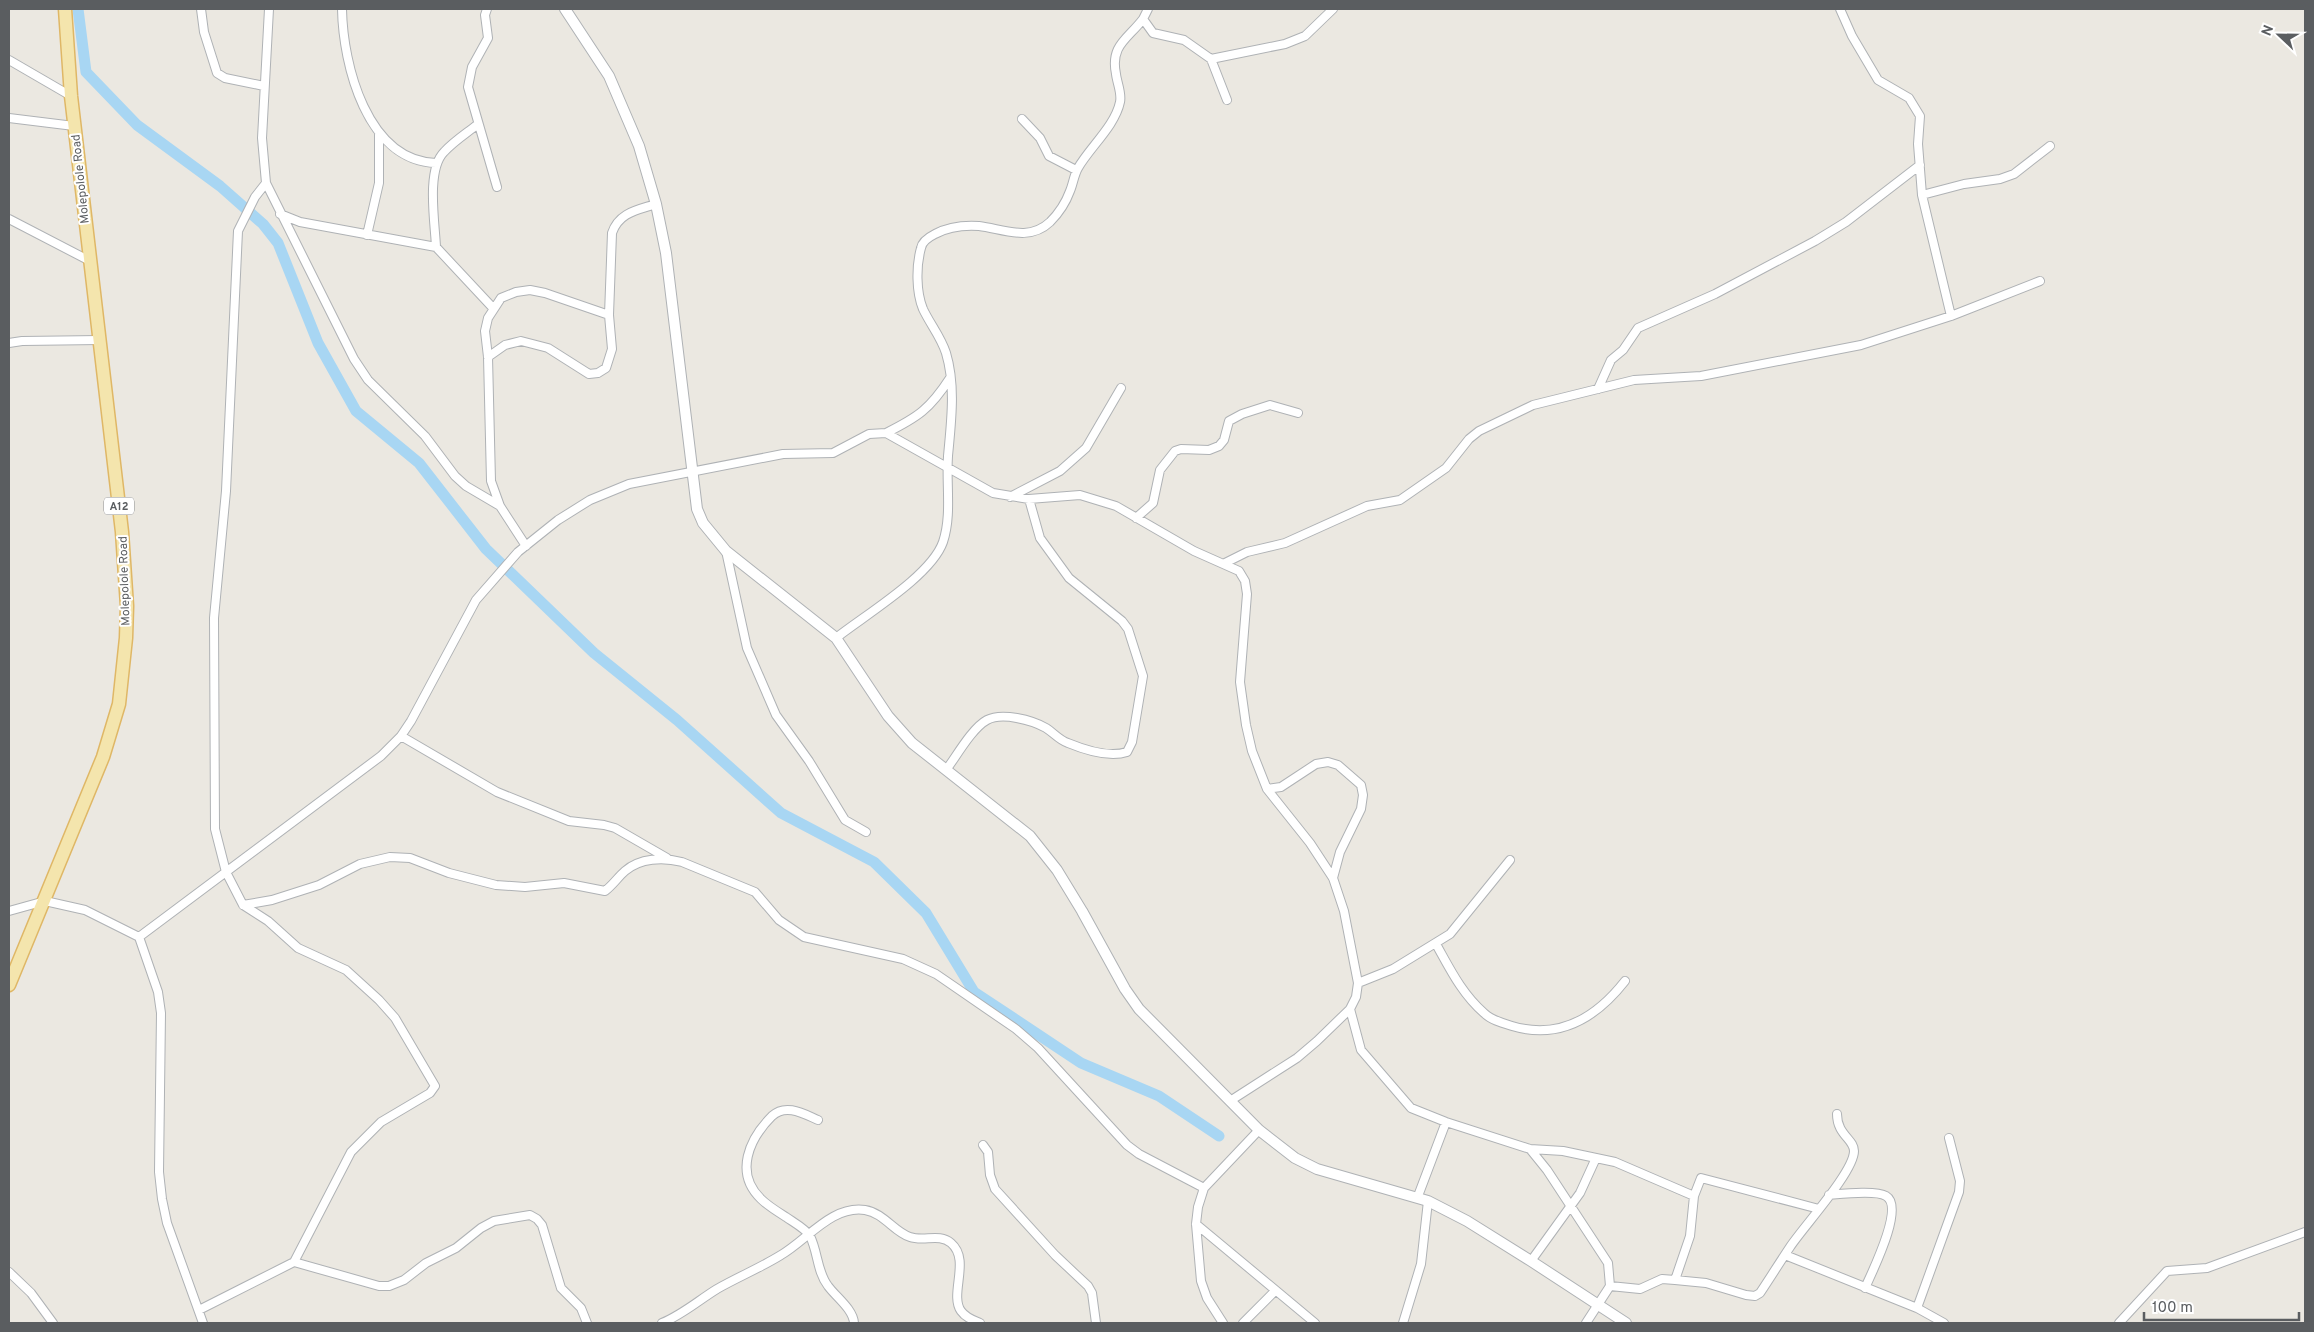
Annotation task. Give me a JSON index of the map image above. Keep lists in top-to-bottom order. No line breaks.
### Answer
{"streets":{"main road":["Molepolole Road","A12"]},"scale_bar":"100 m","north":"left"}
